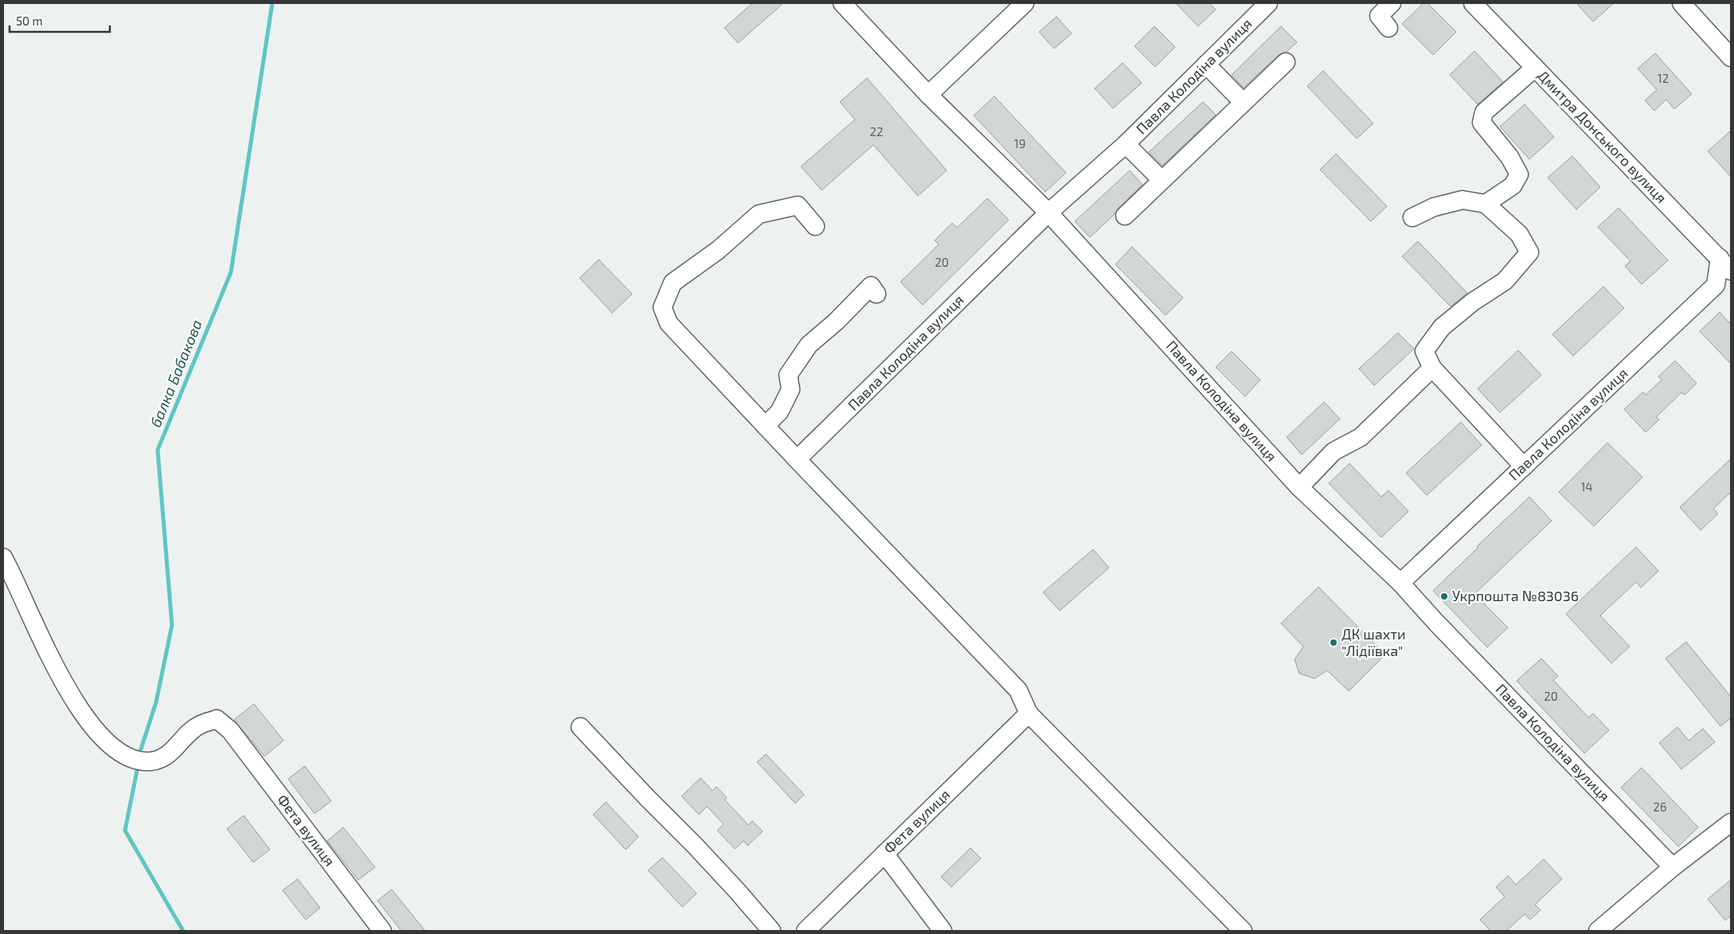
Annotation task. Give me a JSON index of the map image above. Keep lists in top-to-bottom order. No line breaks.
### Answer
{"streets":{"street":["Павла Колодіна вулиця","Дмитра Донського вулиця","Фета вулиця"]},"crossings":[["Павла Колодіна вулиця","Дмитра Донського вулиця"]],"water":["балка Бабакова"],"places":["Укрпошта №83036","ДК шахти \"Лідіївка\""],"house_numbers":["12","22","19","20","14","20","26"],"scale_bar":"50 m"}
